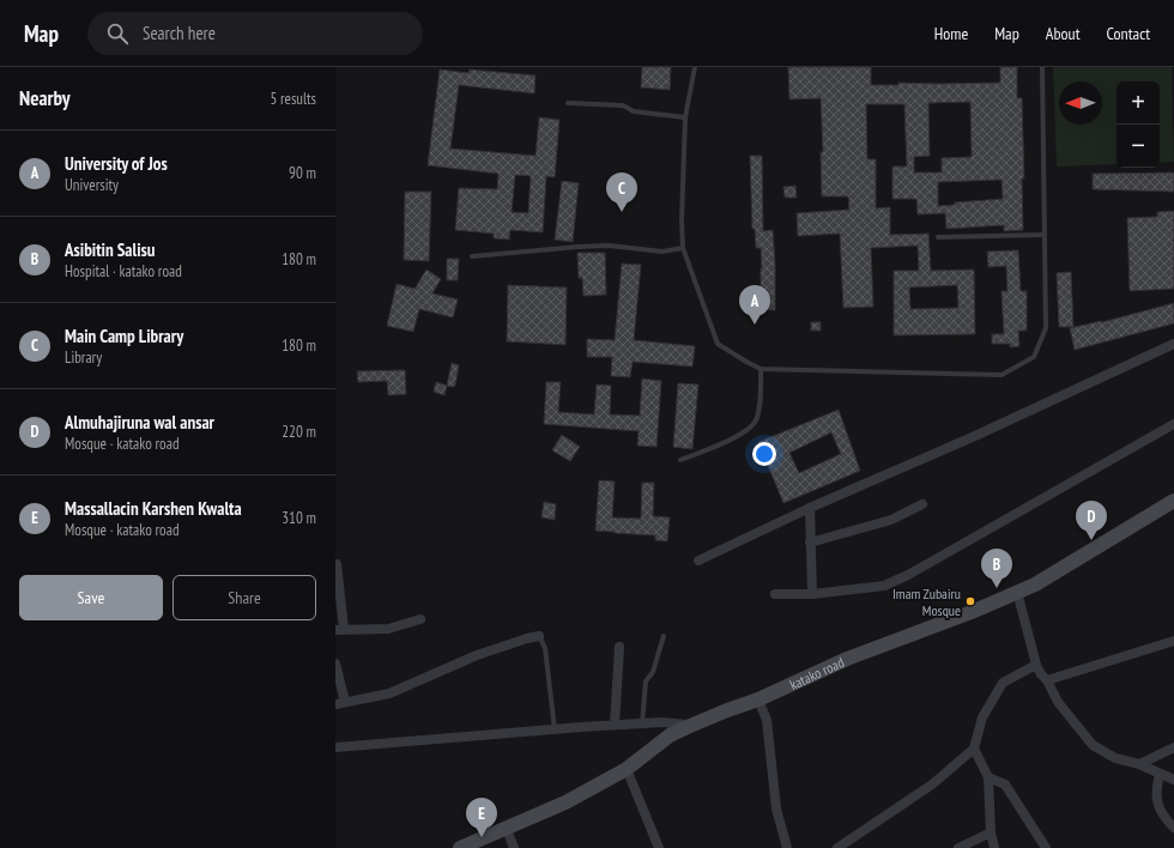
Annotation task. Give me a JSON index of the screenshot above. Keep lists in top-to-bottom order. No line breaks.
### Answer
{"streets":{"street":["katako road"]},"places":["Imam Zubairu Mosque"],"north":"left","page":{"header":"Map","search":"Search here","nav":["Home","Map","About","Contact"],"heading":["Nearby","5 results"],"map_buttons":["+","−"],"list":[{"mark":"A","name":"University of Jos","note":"University","value":"90 m"},{"mark":"B","name":"Asibitin Salisu","note":"Hospital · katako road","value":"180 m"},{"mark":"C","name":"Main Camp Library","note":"Library","value":"180 m"},{"mark":"D","name":"Almuhajiruna wal ansar","note":"Mosque · katako road","value":"220 m"},{"mark":"E","name":"Massallacin Karshen Kwalta","note":"Mosque · katako road","value":"310 m"}],"pins":["C","A","D","B","E"],"buttons":["Save","Share"]}}
